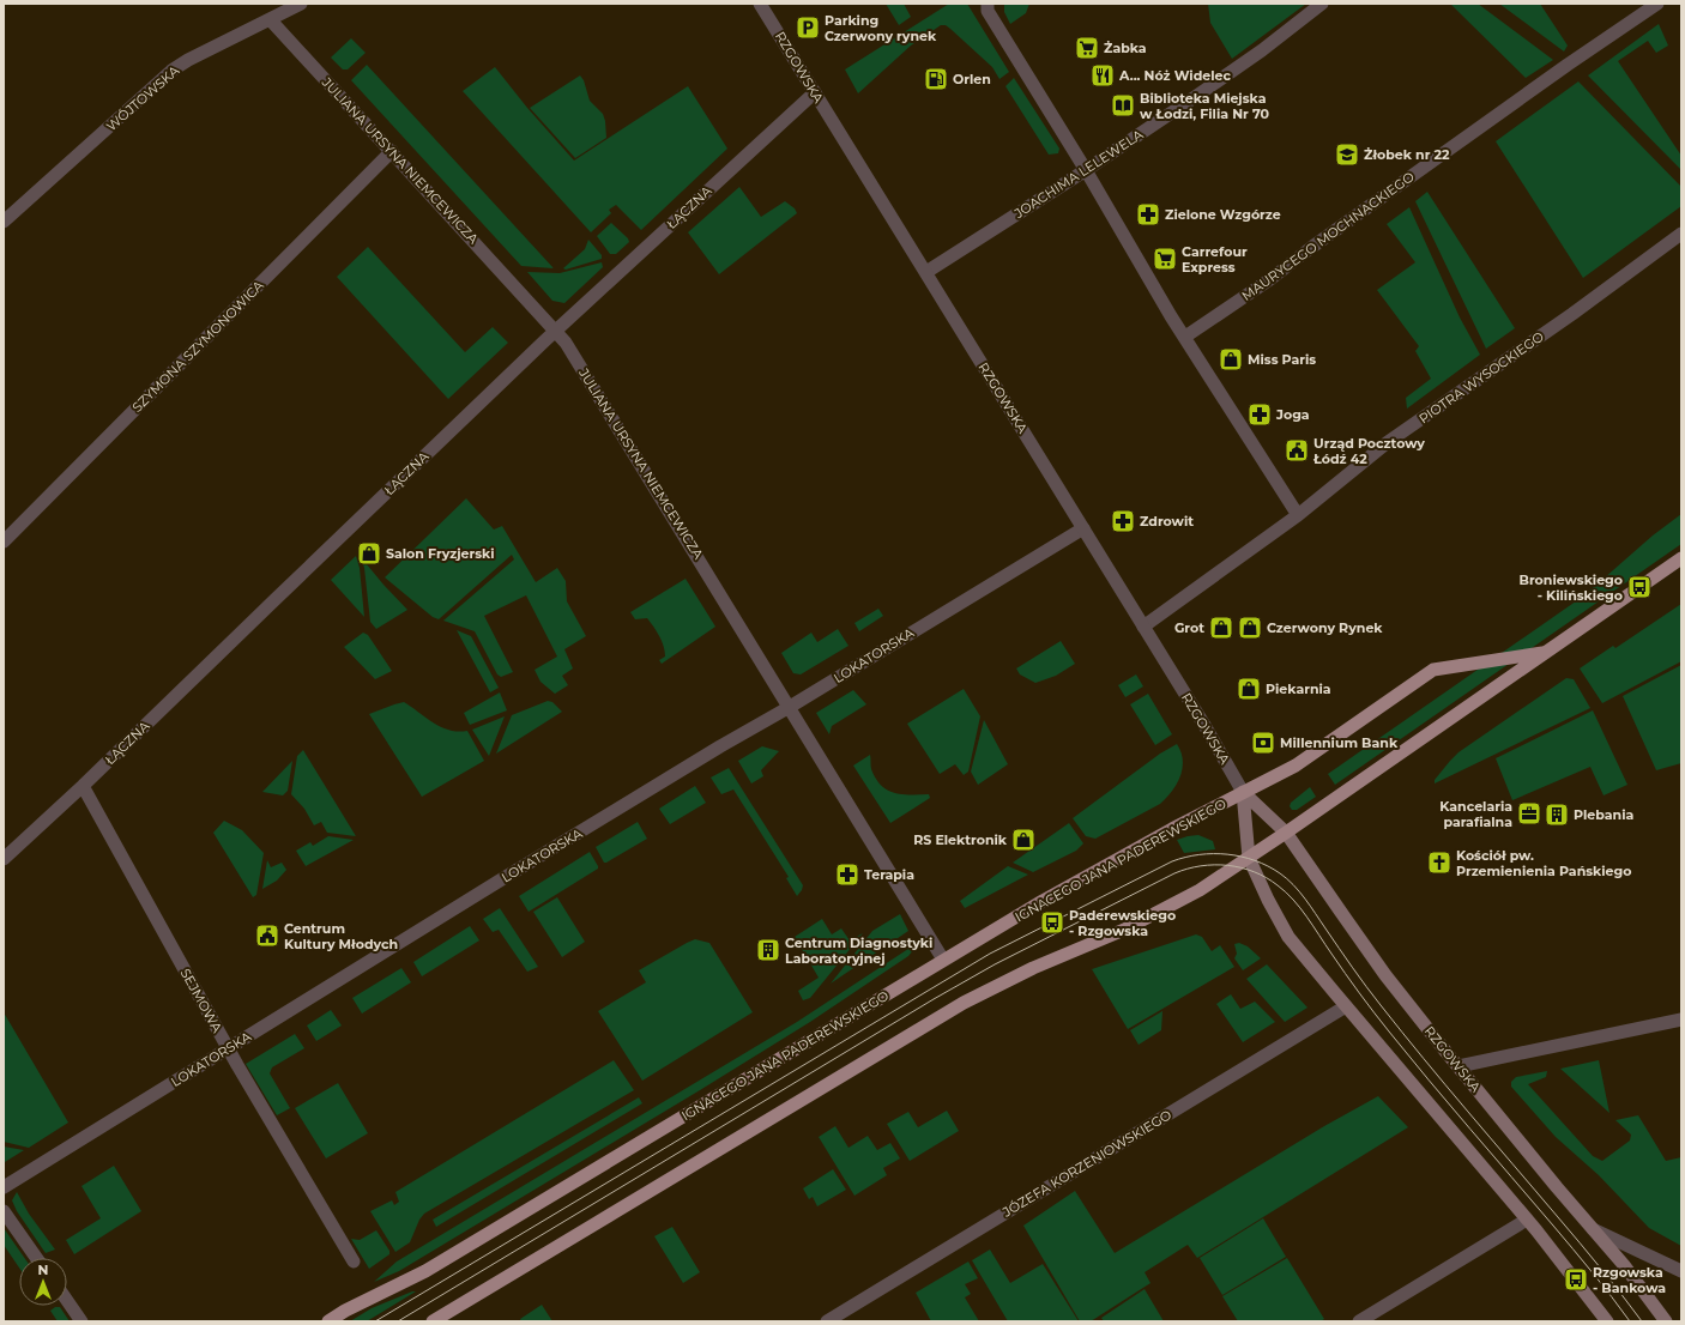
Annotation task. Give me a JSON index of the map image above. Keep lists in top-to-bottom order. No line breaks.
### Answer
{"streets":{"main road":["RZGOWSKA","IGNACEGO JANA PADEREWSKIEGO"],"street":["WÓJTOWSKA","JULIANA URSYNA NIEMCEWICZA","JOACHIMA LELEWELA","ŁĄCZNA","MAURYCEGO MOCHNACKIEGO","SZYMONA SZYMONOWICA","PIOTRA WYSOCKIEGO","LOKATORSKA","SEJMOWA","JÓZEFA KORZENIOWSKIEGO"]},"crossings":[["RZGOWSKA","JOACHIMA LELEWELA"],["RZGOWSKA","ŁĄCZNA"],["RZGOWSKA","PIOTRA WYSOCKIEGO"],["RZGOWSKA","LOKATORSKA"],["RZGOWSKA","IGNACEGO JANA PADEREWSKIEGO"],["RZGOWSKA","JÓZEFA KORZENIOWSKIEGO"],["WÓJTOWSKA","JULIANA URSYNA NIEMCEWICZA"],["JULIANA URSYNA NIEMCEWICZA","ŁĄCZNA"],["JULIANA URSYNA NIEMCEWICZA","SZYMONA SZYMONOWICA"],["JULIANA URSYNA NIEMCEWICZA","LOKATORSKA"],["JULIANA URSYNA NIEMCEWICZA","IGNACEGO JANA PADEREWSKIEGO"],["ŁĄCZNA","SEJMOWA"],["LOKATORSKA","SEJMOWA"]],"places":{"parking":["Parking Czerwony rynek"],"supermarket":["Żabka","Carrefour Express"],"restaurant":["A... Nóż Widelec"],"fuel station":["Orlen"],"library":["Biblioteka Miejska w Łodzi, Filia Nr 70"],"school or university":["Żłobek nr 22"],"pharmacy":["Zielone Wzgórze","Joga","Zdrowit","Terapia"],"shop":["Miss Paris","Salon Fryzjerski","Grot","Czerwony Rynek","Piekarnia","RS Elektronik"],"public building":["Urząd Pocztowy Łódź 42","Centrum Kultury Młodych"],"bus stop":["Broniewskiego - Kilińskiego","Paderewskiego - Rzgowska","Rzgowska - Bankowa"],"bank":["Millennium Bank"],"office":["Kancelaria parafialna"],"building":["Plebania","Centrum Diagnostyki Laboratoryjnej"],"church":["Kościół pw. Przemienienia Pańskiego"]},"north":"top"}
